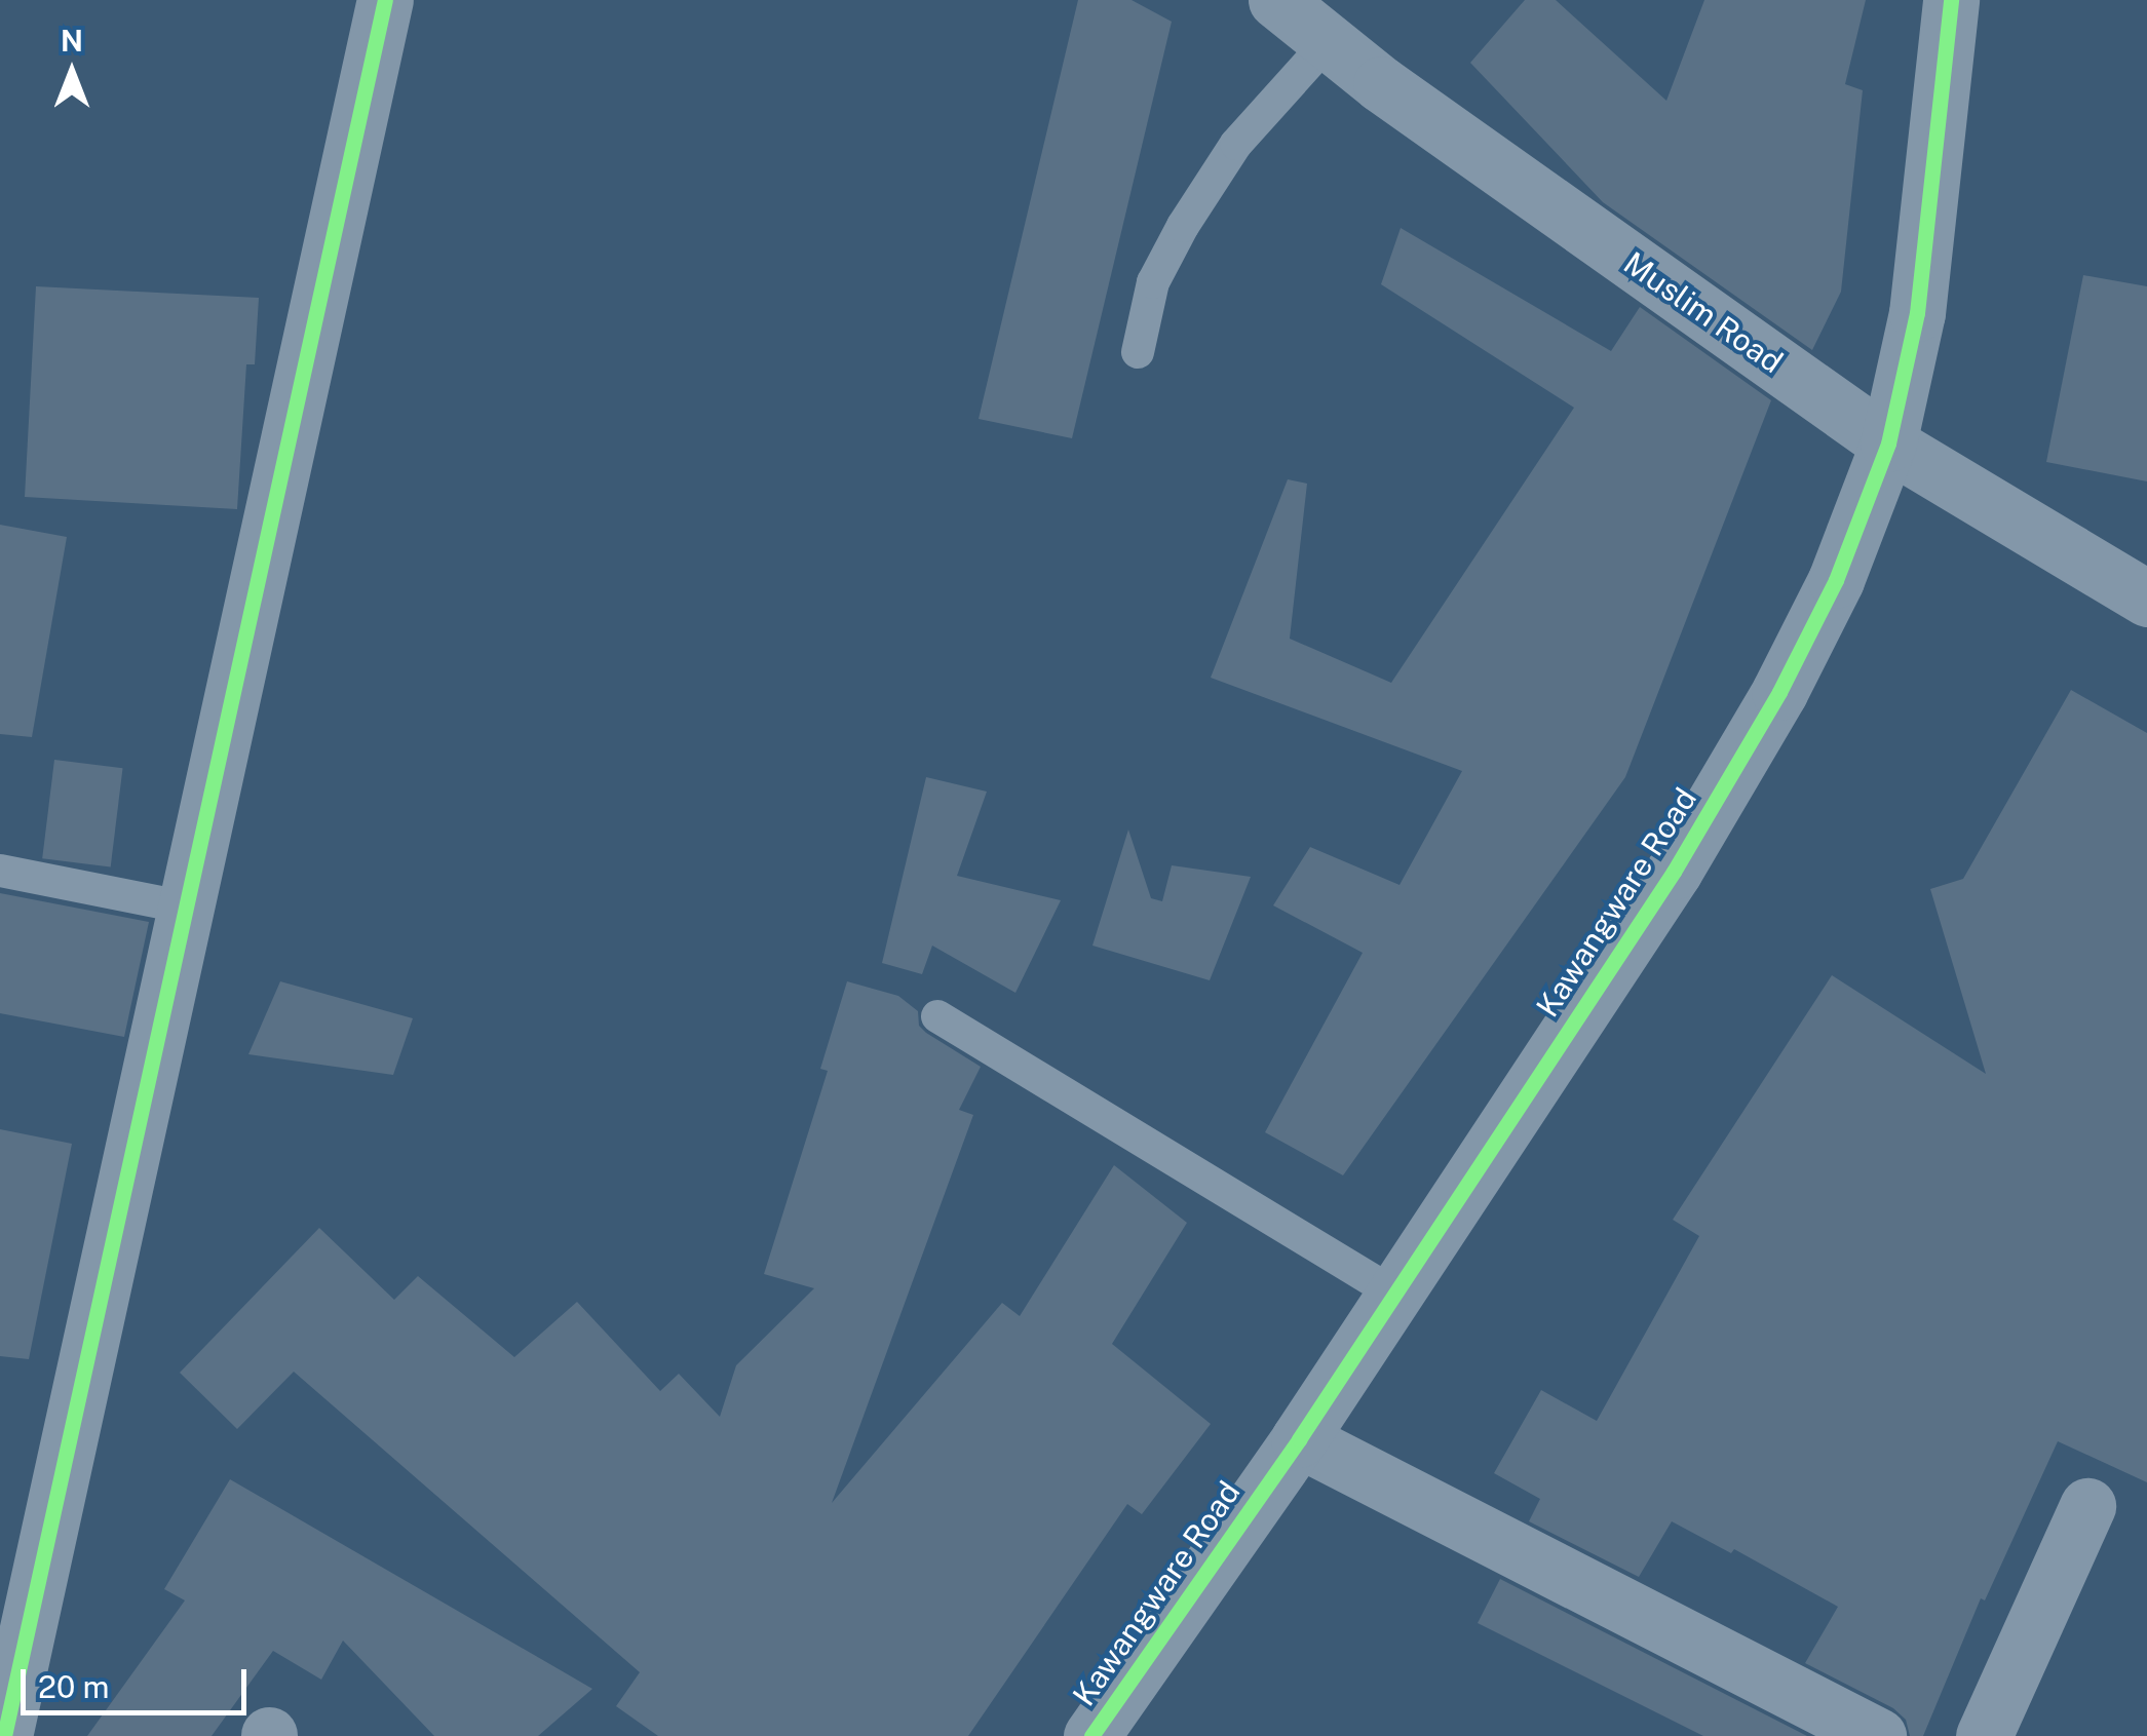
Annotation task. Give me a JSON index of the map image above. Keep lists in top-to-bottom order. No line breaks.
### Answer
{"streets":{"street":["Muslim Road","Kawangware Road"]},"crossings":[["Muslim Road","Kawangware Road"]],"scale_bar":"20 m","north":"top"}
